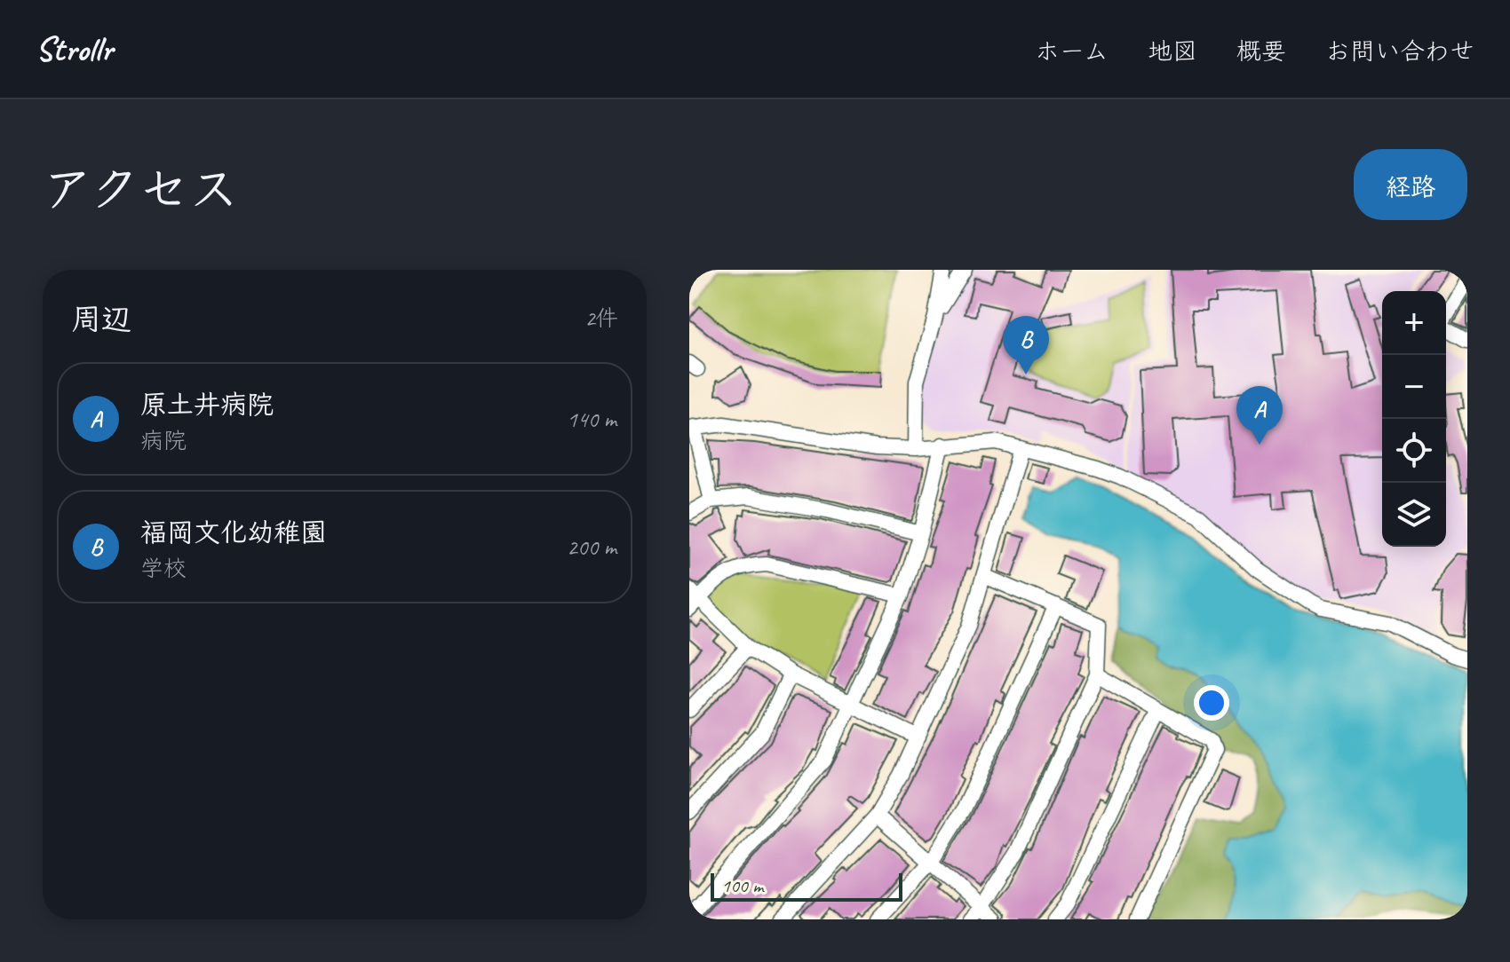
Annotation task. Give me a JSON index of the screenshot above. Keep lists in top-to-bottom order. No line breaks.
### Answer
{"scale_bar":"100 m","page":{"header":"Strollr","nav":["ホーム","地図","概要","お問い合わせ"],"title":"アクセス","buttons":"経路","heading":["周辺","2件"],"map_buttons":["+","−"],"pins":["B","A"],"list":[{"mark":"A","name":"原土井病院","note":"病院","value":"140 m"},{"mark":"B","name":"福岡文化幼稚園","note":"学校","value":"200 m"}],"scale":"100 m"}}
